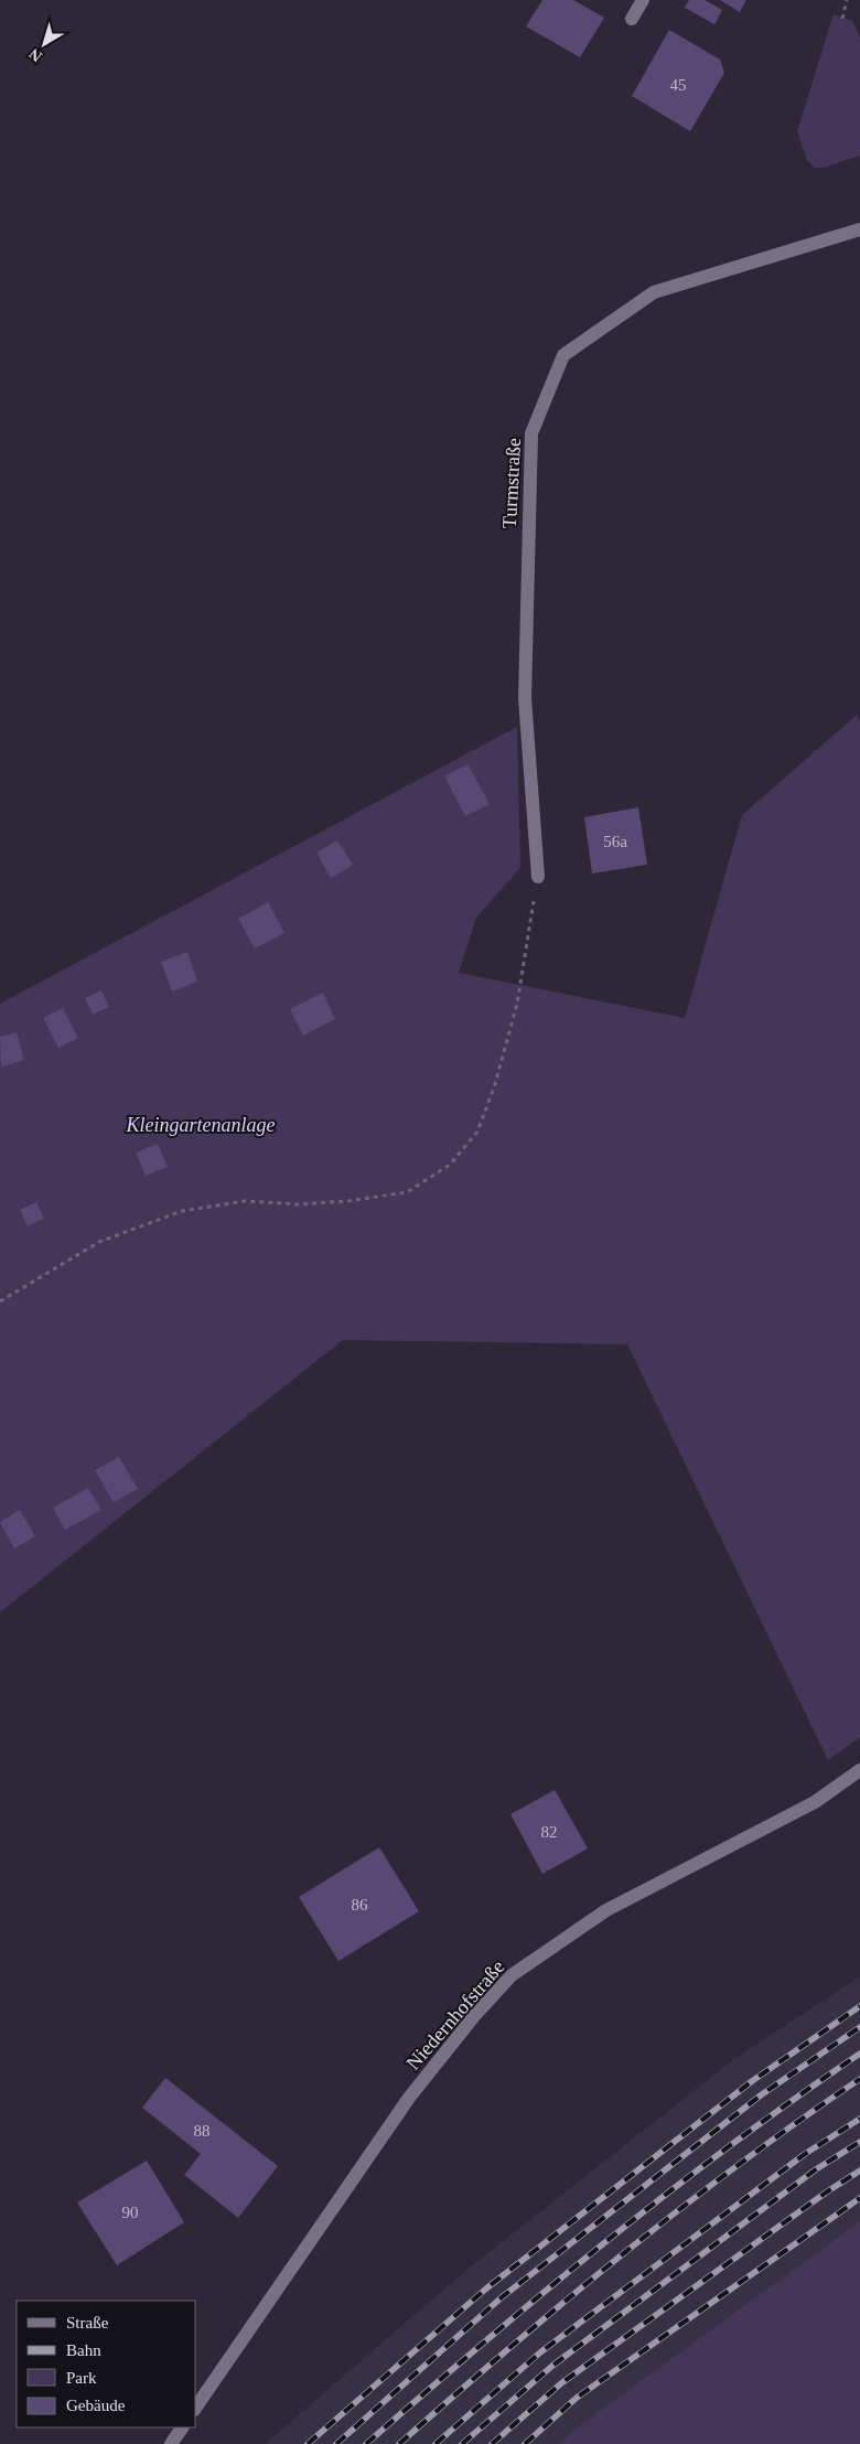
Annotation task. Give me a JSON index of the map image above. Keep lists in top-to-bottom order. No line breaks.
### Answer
{"streets":{"street":["Turmstraße","Niedernhofstraße"]},"parks":["Kleingartenanlage"],"house_numbers":["45","56a","82","86","88","90"],"legend":["Straße","Bahn","Park","Gebäude"],"north":"bottom left"}
